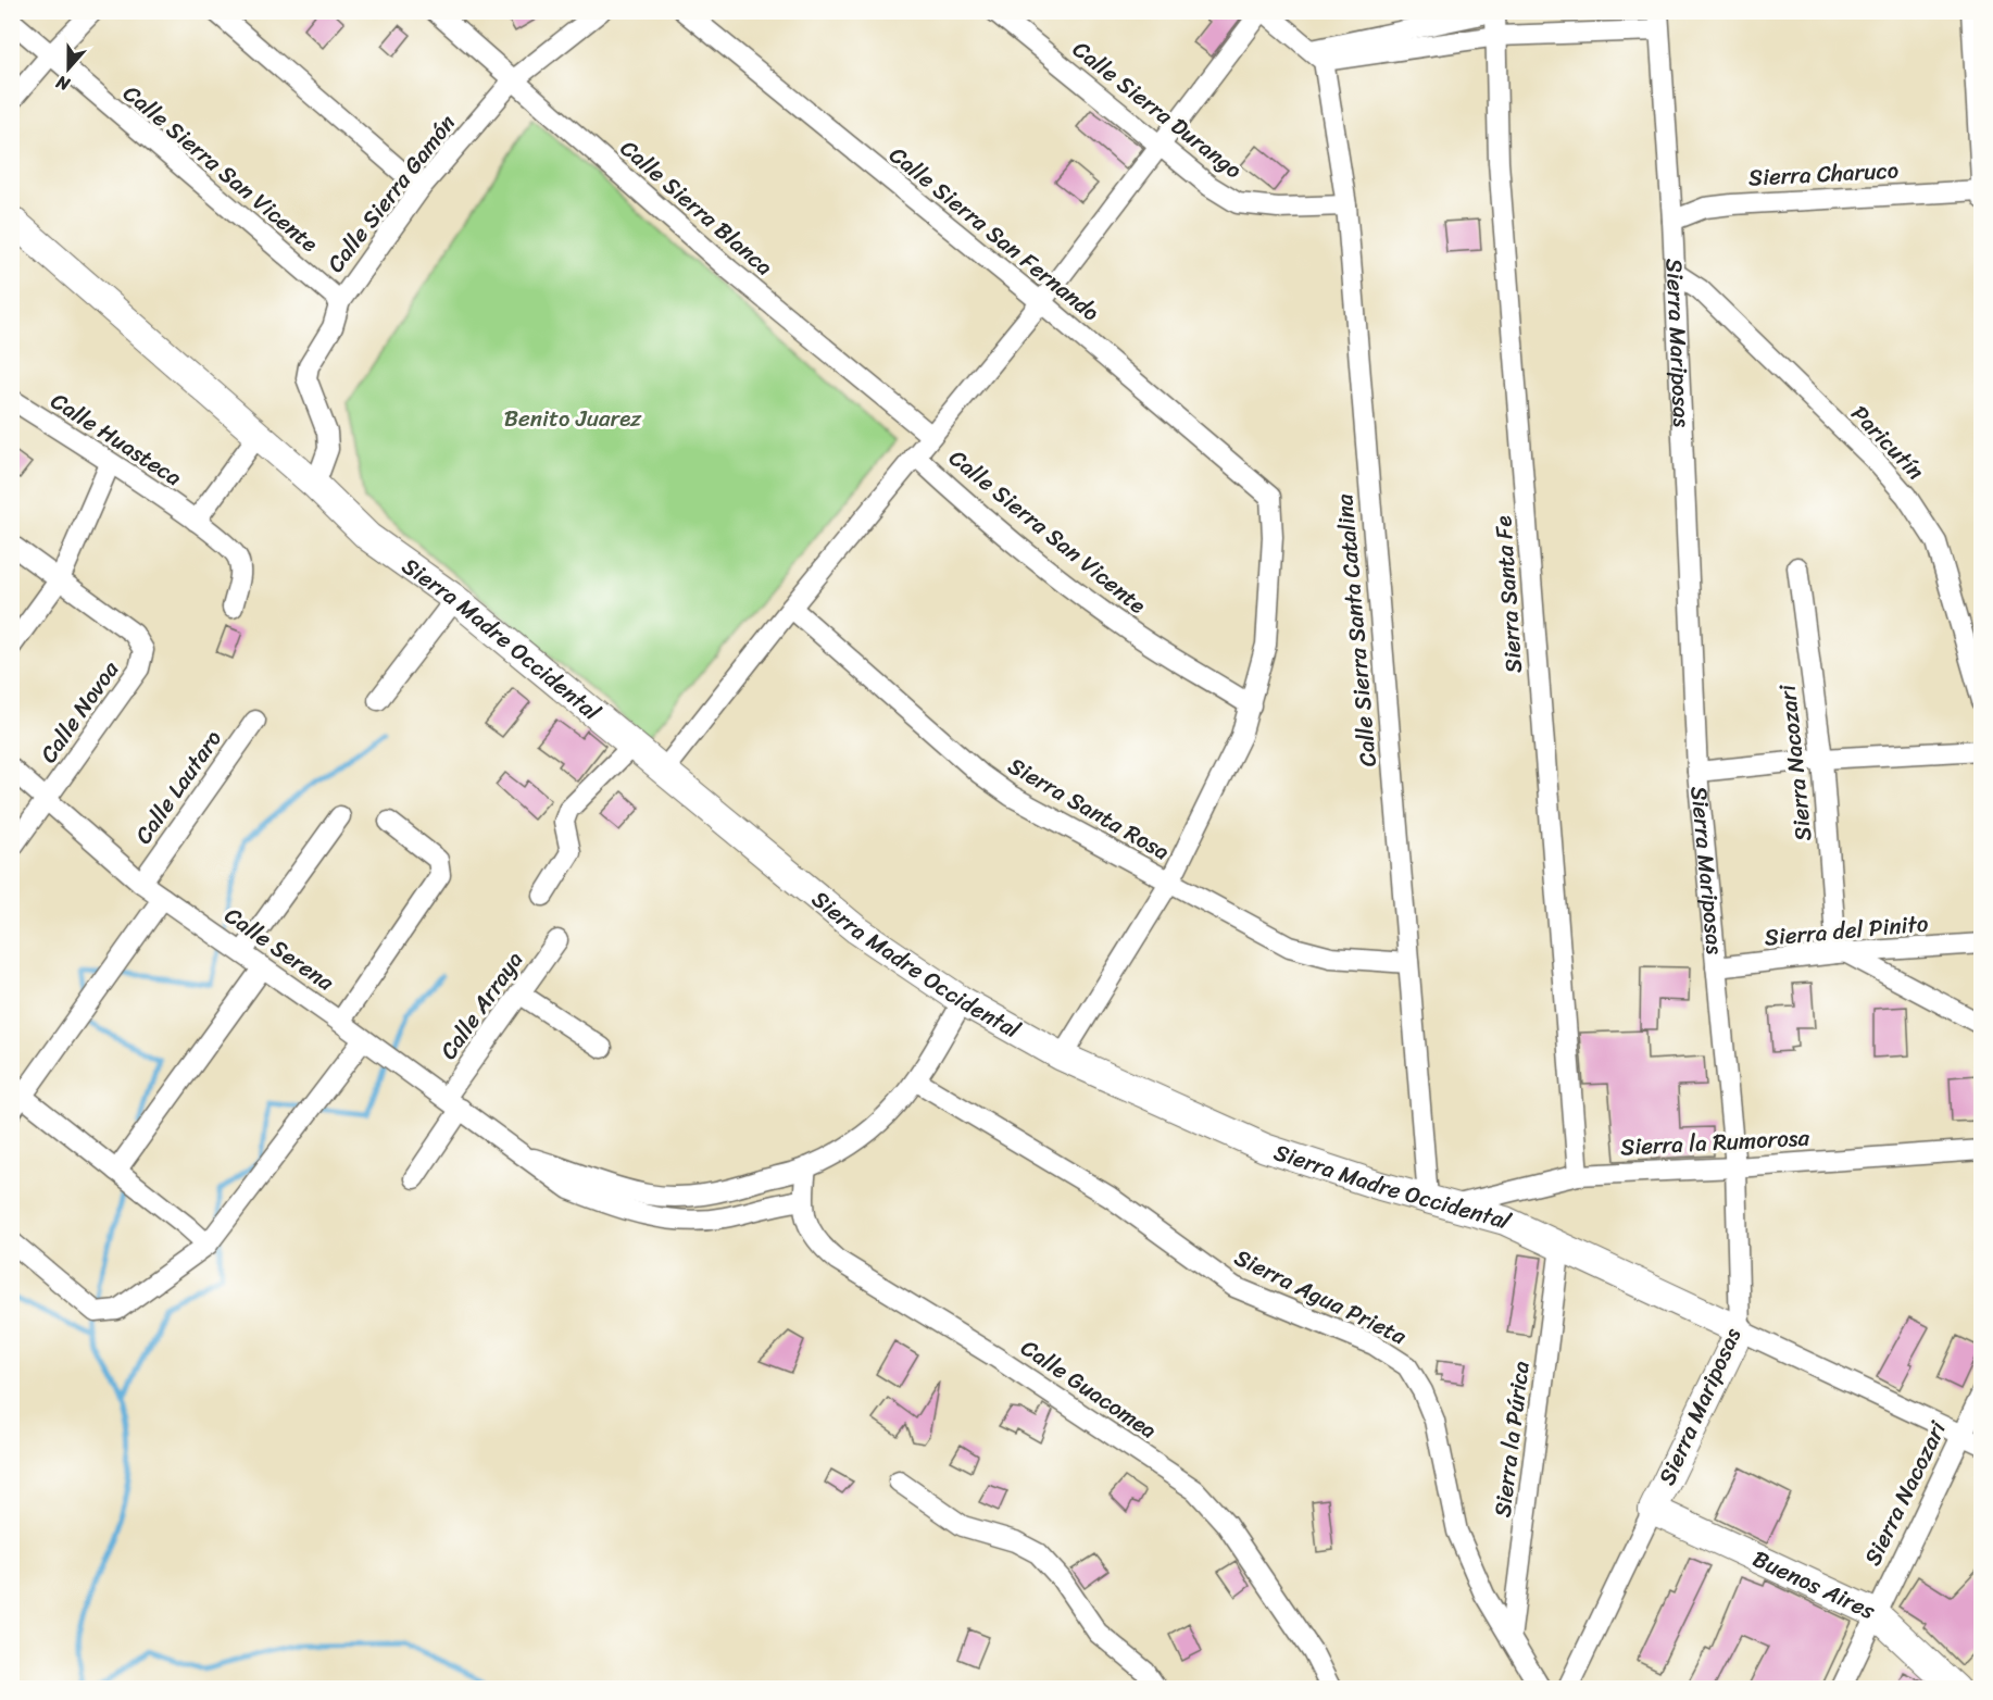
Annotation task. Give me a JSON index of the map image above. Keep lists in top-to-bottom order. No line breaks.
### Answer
{"streets":{"street":["Calle Sierra Durango","Calle Sierra San Vicente","Sierra Charuco","Calle Sierra Gamón","Calle Sierra Blanca","Calle Sierra San Fernando","Sierra Mariposas","Calle Huasteca","Paricutín","Sierra Santa Fe","Calle Sierra Santa Catalina","Sierra Madre Occidental","Calle Novoa","Sierra Nacozari","Calle Lautaro","Sierra Santa Rosa","Sierra del Pinito","Calle Serena","Calle Arraya","Sierra la Rumorosa","Sierra Agua Prieta","Calle Guacomea","Sierra la Púrica","Buenos Aires"]},"crossings":[["Calle Sierra Durango","Calle Sierra Santa Catalina"],["Calle Sierra San Vicente","Calle Sierra Gamón"],["Calle Sierra San Vicente","Calle Sierra San Fernando"],["Sierra Charuco","Sierra Mariposas"],["Calle Sierra Gamón","Calle Sierra Blanca"],["Calle Sierra Gamón","Sierra Madre Occidental"],["Sierra Mariposas","Paricutín"],["Sierra Mariposas","Sierra Madre Occidental"],["Sierra Mariposas","Sierra del Pinito"],["Sierra Mariposas","Sierra la Rumorosa"],["Sierra Mariposas","Buenos Aires"],["Sierra Santa Fe","Sierra la Rumorosa"],["Calle Sierra Santa Catalina","Sierra Madre Occidental"],["Calle Sierra Santa Catalina","Sierra Santa Rosa"],["Sierra Madre Occidental","Sierra Nacozari"],["Sierra Madre Occidental","Calle Serena"],["Sierra Madre Occidental","Sierra la Rumorosa"],["Sierra Madre Occidental","Sierra la Púrica"],["Calle Novoa","Calle Serena"],["Sierra Nacozari","Sierra del Pinito"],["Sierra Nacozari","Buenos Aires"],["Calle Lautaro","Calle Serena"],["Calle Serena","Calle Arraya"],["Calle Serena","Sierra Agua Prieta"],["Calle Serena","Calle Guacomea"],["Sierra Agua Prieta","Sierra la Púrica"]],"parks":["Benito Juarez"],"north":"bottom"}
